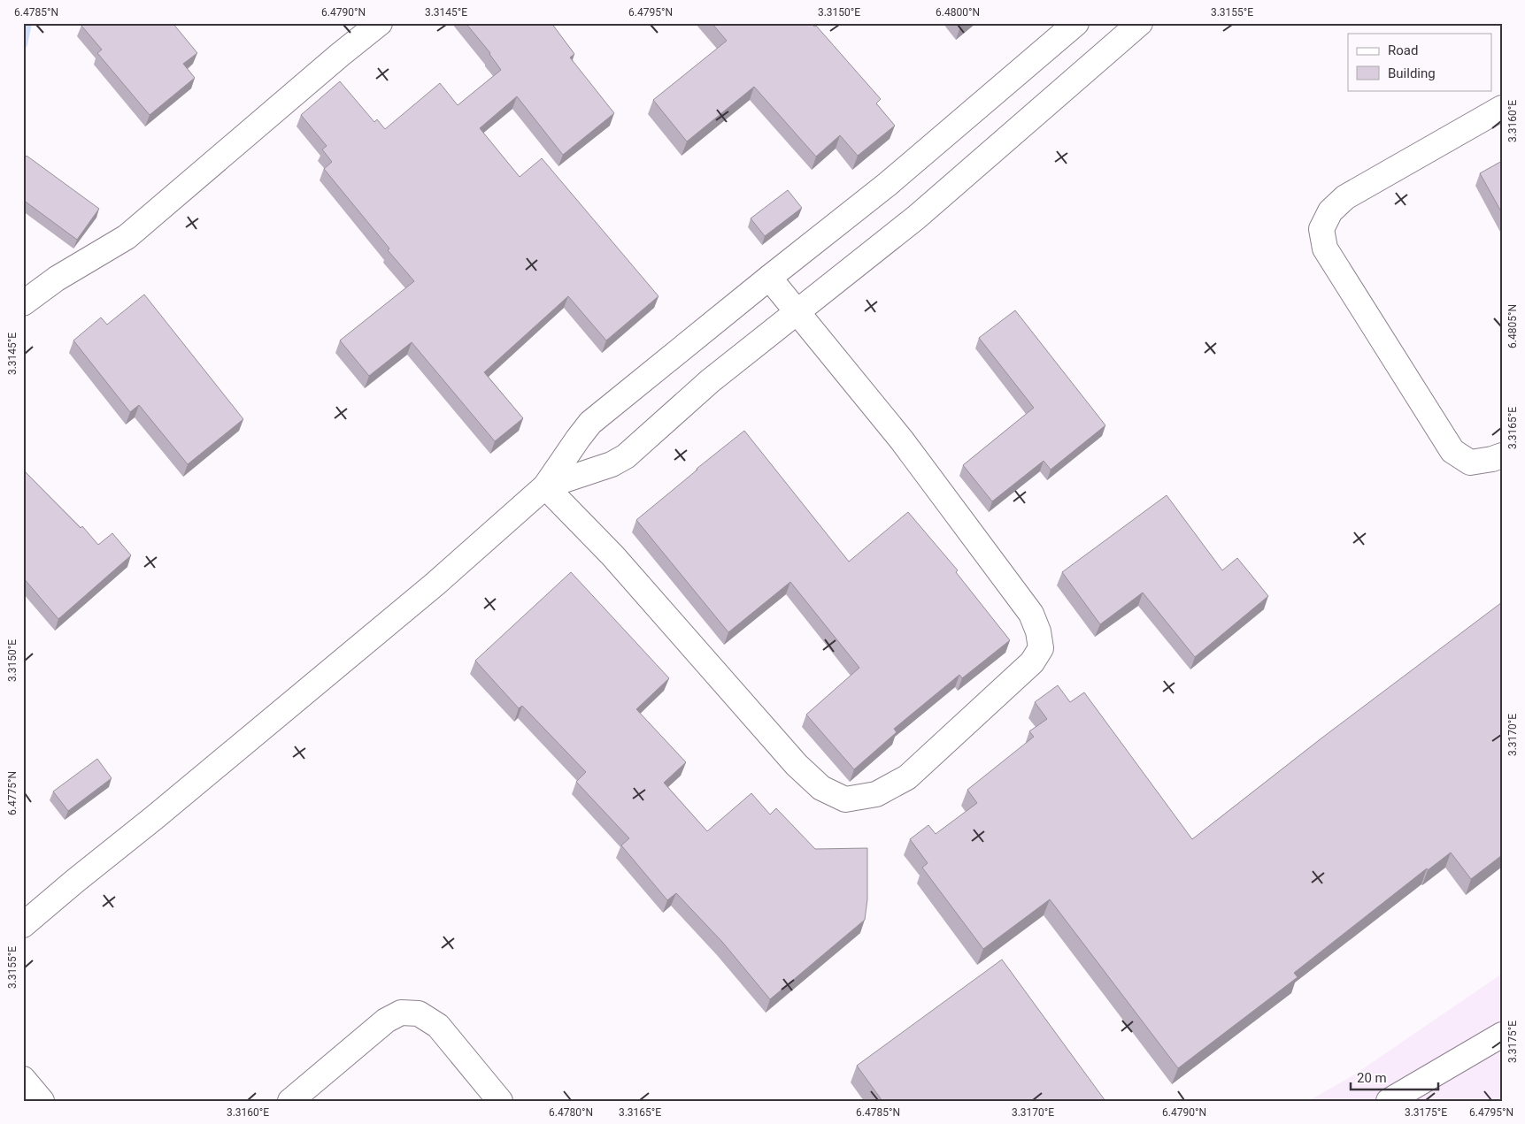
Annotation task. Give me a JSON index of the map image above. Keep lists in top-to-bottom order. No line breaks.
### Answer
{"legend":["Road","Building"],"scale_bar":"20 m","coordinates":["6.4785°N","6.4790°N","3.3145°E","6.4795°N","3.3150°E","6.4800°N","3.3155°E","3.3160°E","6.4805°N","3.3165°E","3.3170°E","6.4775°N","3.3175°E","6.4780°N"]}
